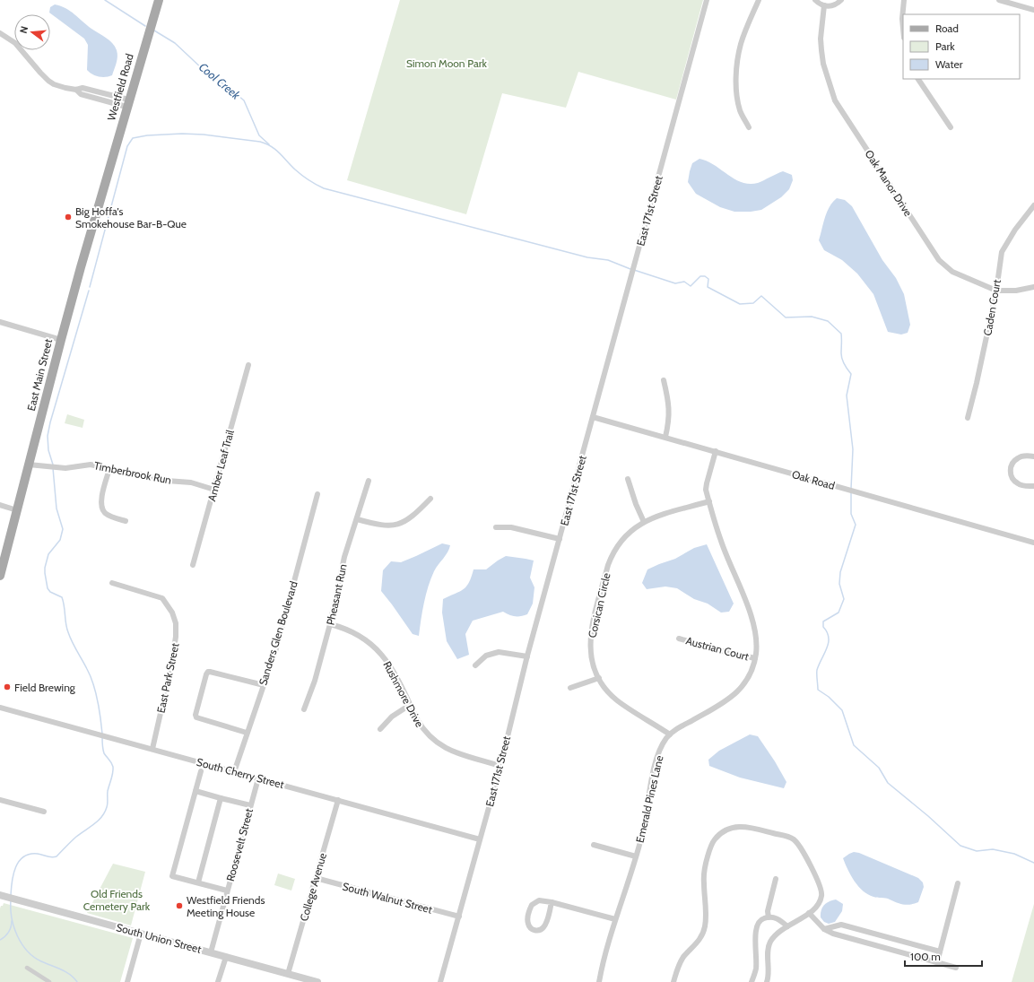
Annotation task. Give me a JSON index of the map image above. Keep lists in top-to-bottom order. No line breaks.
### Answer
{"streets":{"main road":["Westfield Road","East Main Street"],"street":["Oak Manor Drive","East 171st Street","Caden Court","Amber Leaf Trail","Timberbrook Run","Oak Road","Pheasant Run","Corsican Circle","Sanders Glen Boulevard","Austrian Court","East Park Street","Rushmore Drive","South Cherry Street","Emerald Pines Lane","Roosevelt Street","College Avenue","South Walnut Street","South Union Street"]},"crossings":[["Westfield Road","East Main Street"],["Oak Manor Drive","Caden Court"],["East 171st Street","Oak Road"],["East 171st Street","Rushmore Drive"],["East 171st Street","South Cherry Street"],["East 171st Street","South Walnut Street"],["East Main Street","Timberbrook Run"],["Amber Leaf Trail","Timberbrook Run"],["Oak Road","Emerald Pines Lane"],["Pheasant Run","Rushmore Drive"],["Corsican Circle","Emerald Pines Lane"],["Sanders Glen Boulevard","South Cherry Street"],["Austrian Court","Emerald Pines Lane"],["East Park Street","South Cherry Street"],["South Cherry Street","Roosevelt Street"],["South Cherry Street","College Avenue"],["Roosevelt Street","South Union Street"],["College Avenue","South Walnut Street"],["College Avenue","South Union Street"]],"water":["Cool Creek"],"parks":["Simon Moon Park","Old Friends Cemetery Park"],"places":["Big Hoffa's Smokehouse Bar-B-Que","Field Brewing","Westfield Friends Meeting House"],"legend":["Road","Park","Water"],"scale_bar":"100 m","north":"left"}
